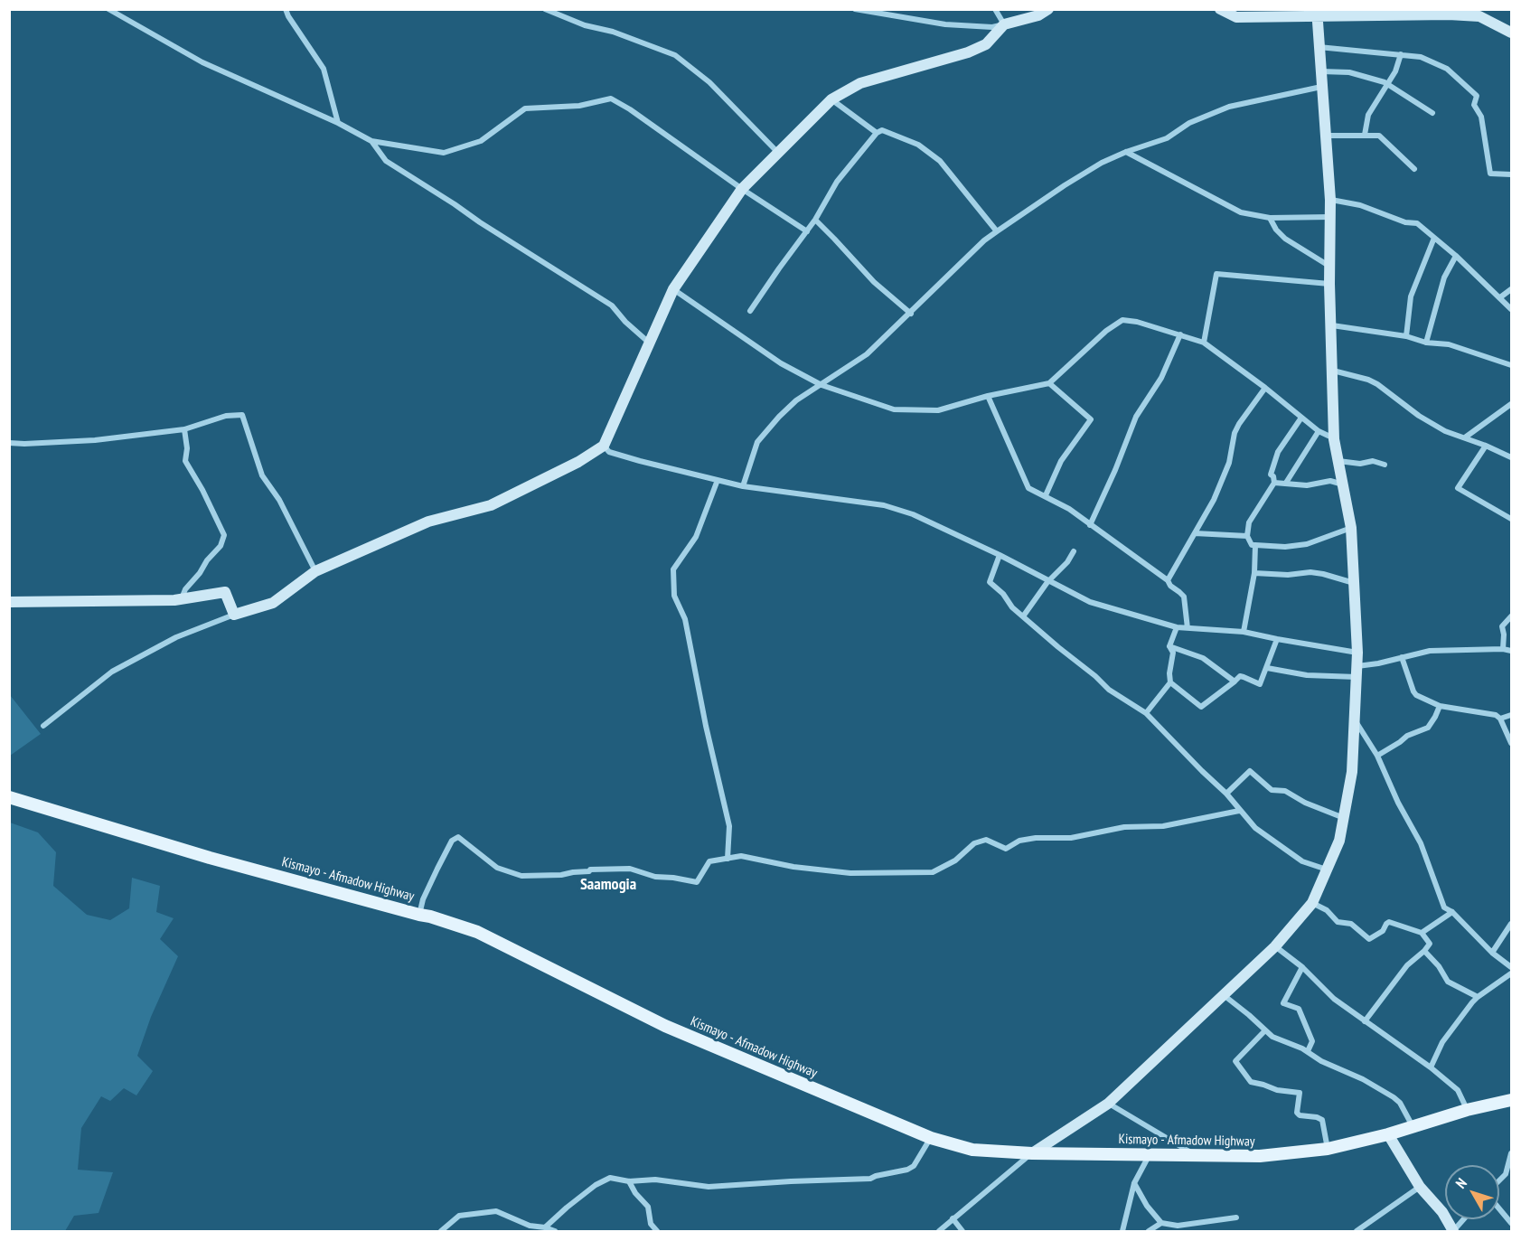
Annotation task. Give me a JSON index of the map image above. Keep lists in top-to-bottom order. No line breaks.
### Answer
{"streets":{"main road":["Kismayo - Afmadow Highway"]},"districts":["Saamogia"],"north":"top left"}
